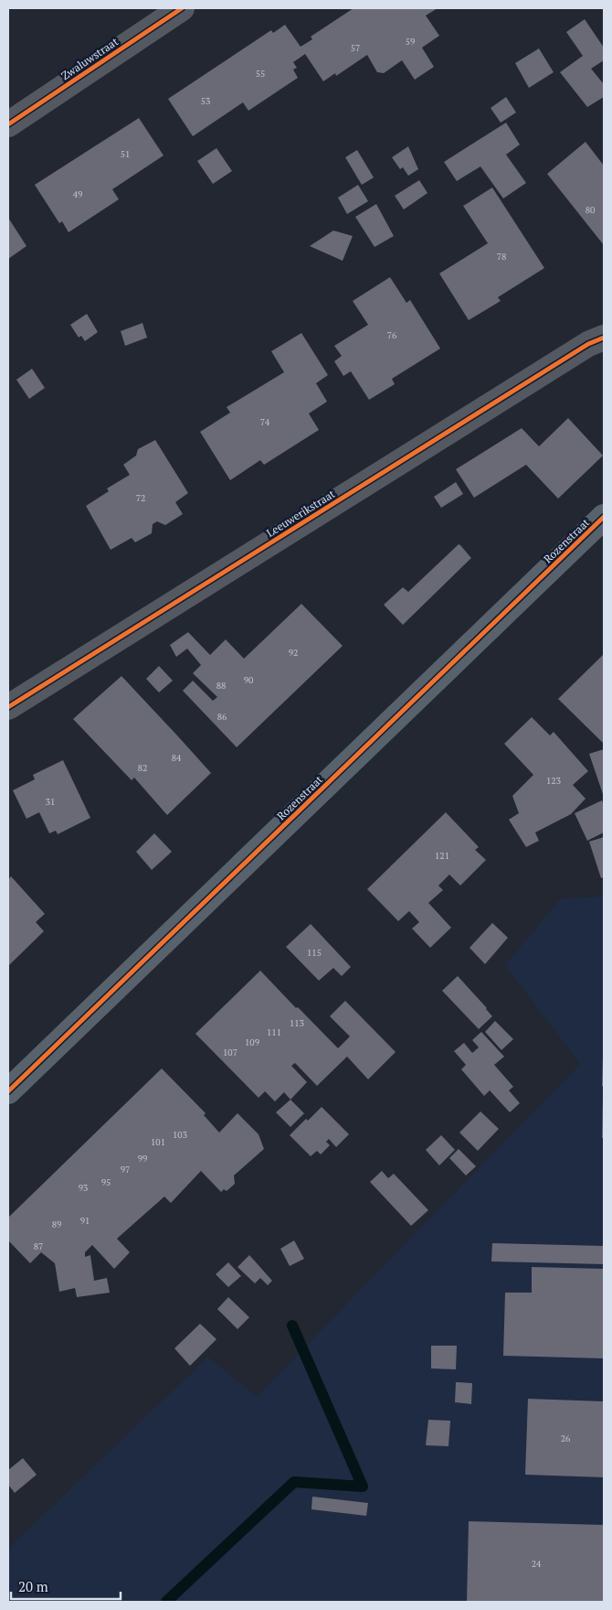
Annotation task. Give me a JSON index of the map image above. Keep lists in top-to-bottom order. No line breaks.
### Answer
{"streets":{"main road":["Rozenstraat"],"street":["Zwaluwstraat","Leeuwerikstraat"]},"house_numbers":["59","57","55","53","51","49","80","78","76","74","72","92","90","88","86","84","82","123","31","121","115","113","111","109","107","103","101","99","97","95","93","91","89","87","26","24"],"scale_bar":"20 m"}
